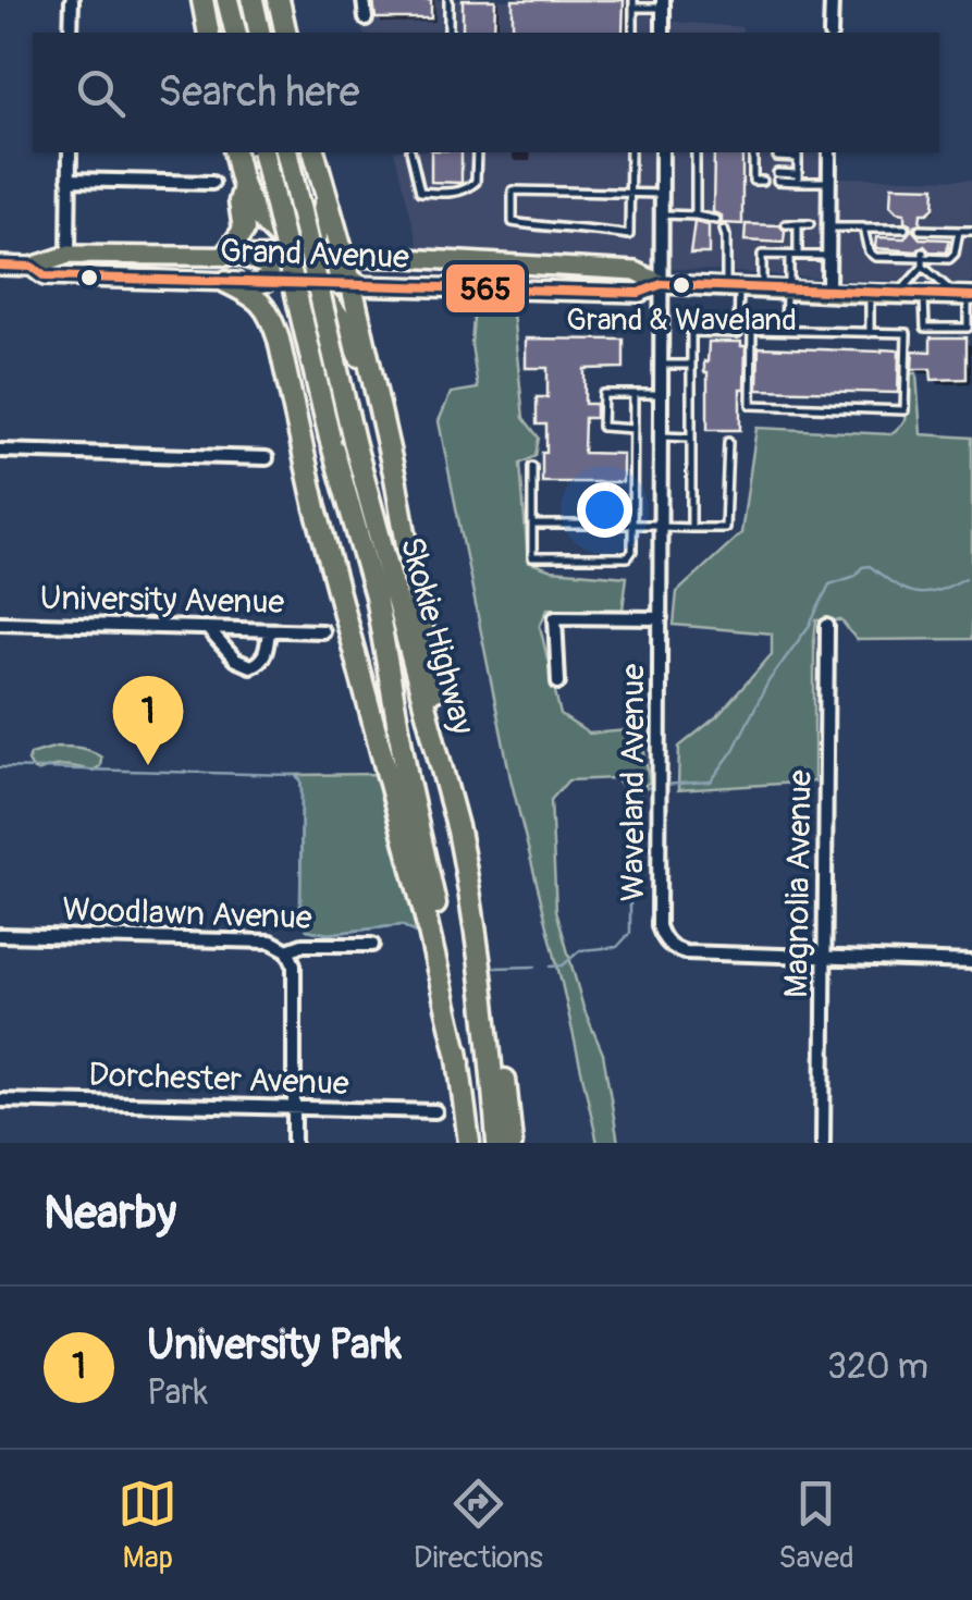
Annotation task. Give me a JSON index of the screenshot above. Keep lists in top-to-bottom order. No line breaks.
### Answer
{"streets":{"highway":["Skokie Highway"],"main road":["Grand Avenue"],"street":["University Avenue","Waveland Avenue","Magnolia Avenue","Woodlawn Avenue","Dorchester Avenue"]},"crossings":[["Grand Avenue","Waveland Avenue"],["Waveland Avenue","Magnolia Avenue"]],"places":["Grand & Waveland"],"lines":["transit line 565"],"page":{"search":"Search here","pins":"1","heading":"Nearby","list":[{"mark":"1","name":"University Park","note":"Park","value":"320 m"}],"nav":["Map","Directions","Saved"]}}
